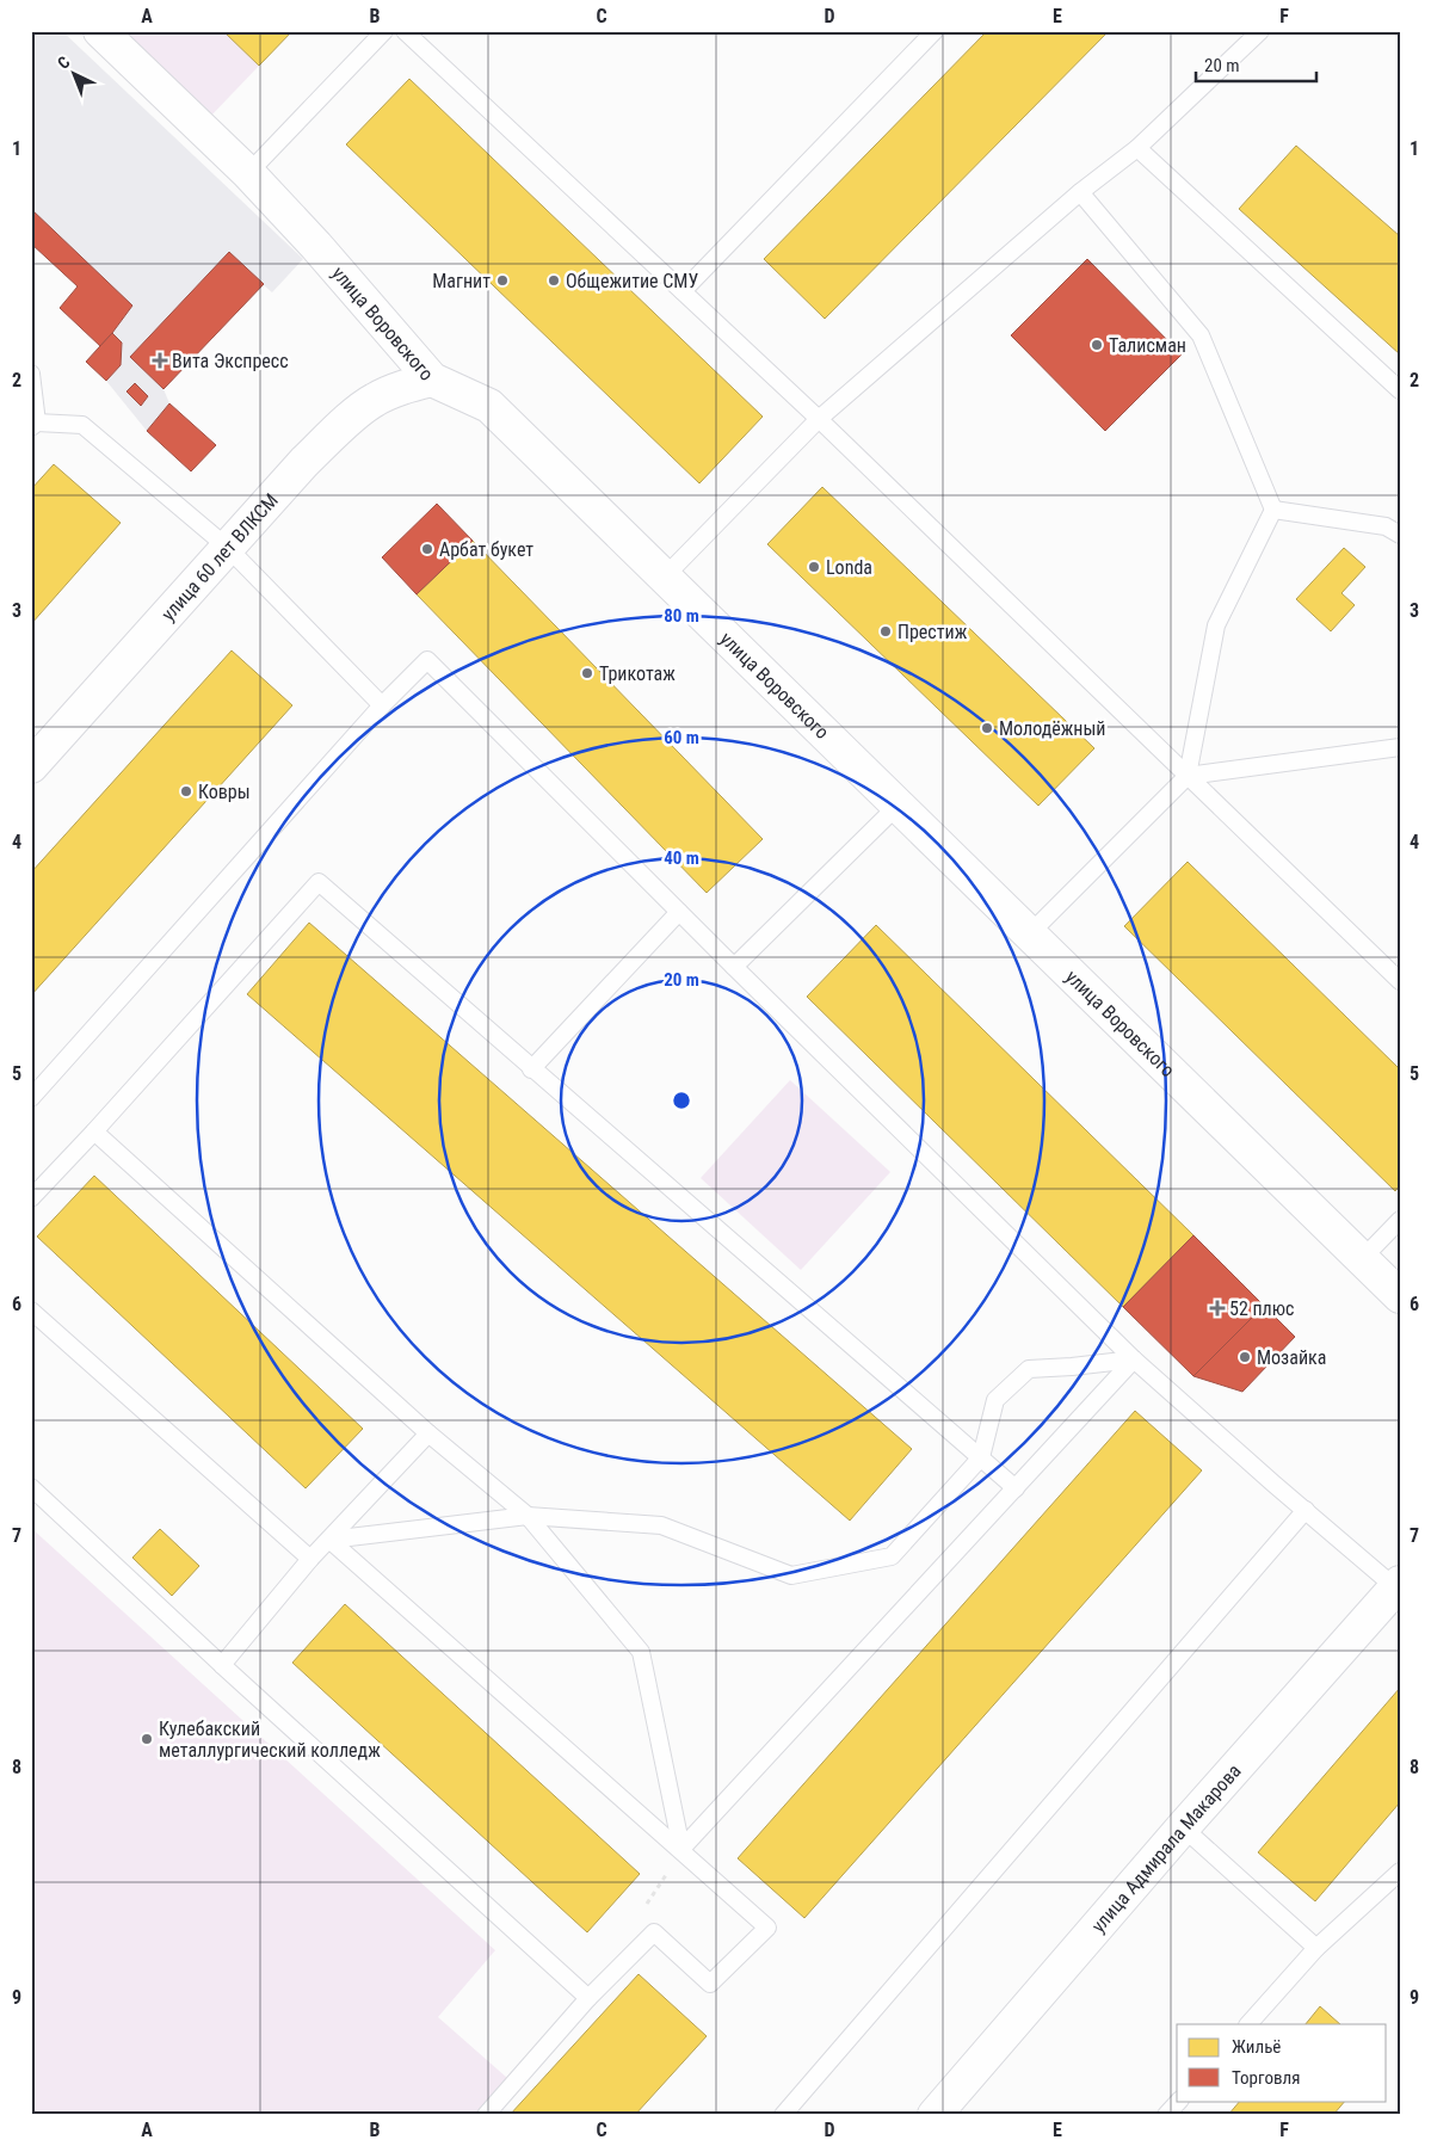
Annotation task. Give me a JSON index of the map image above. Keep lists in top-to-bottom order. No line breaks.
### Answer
{"streets":{"street":["улица Воровского","улица 60 лет ВЛКСМ","улица Адмирала Макарова"]},"crossings":[["улица Воровского","улица 60 лет ВЛКСМ"]],"places":{"other":["Магнит","Общежитие СМУ","Талисман","Арбат букет","Londa","Престиж","Трикотаж","Молодёжный","Ковры","Мозайка","Кулебакский металлургический колледж"],"health":["Вита Экспресс","52 плюс"]},"legend":["Жильё","Торговля"],"scale_bar":"20 m","north":"top left","grid":{"columns":["A","B","C","D","E","F"],"rows":["1","2","3","4","5","6","7","8","9"]},"rings":["80 m","60 m","40 m","20 m"]}
